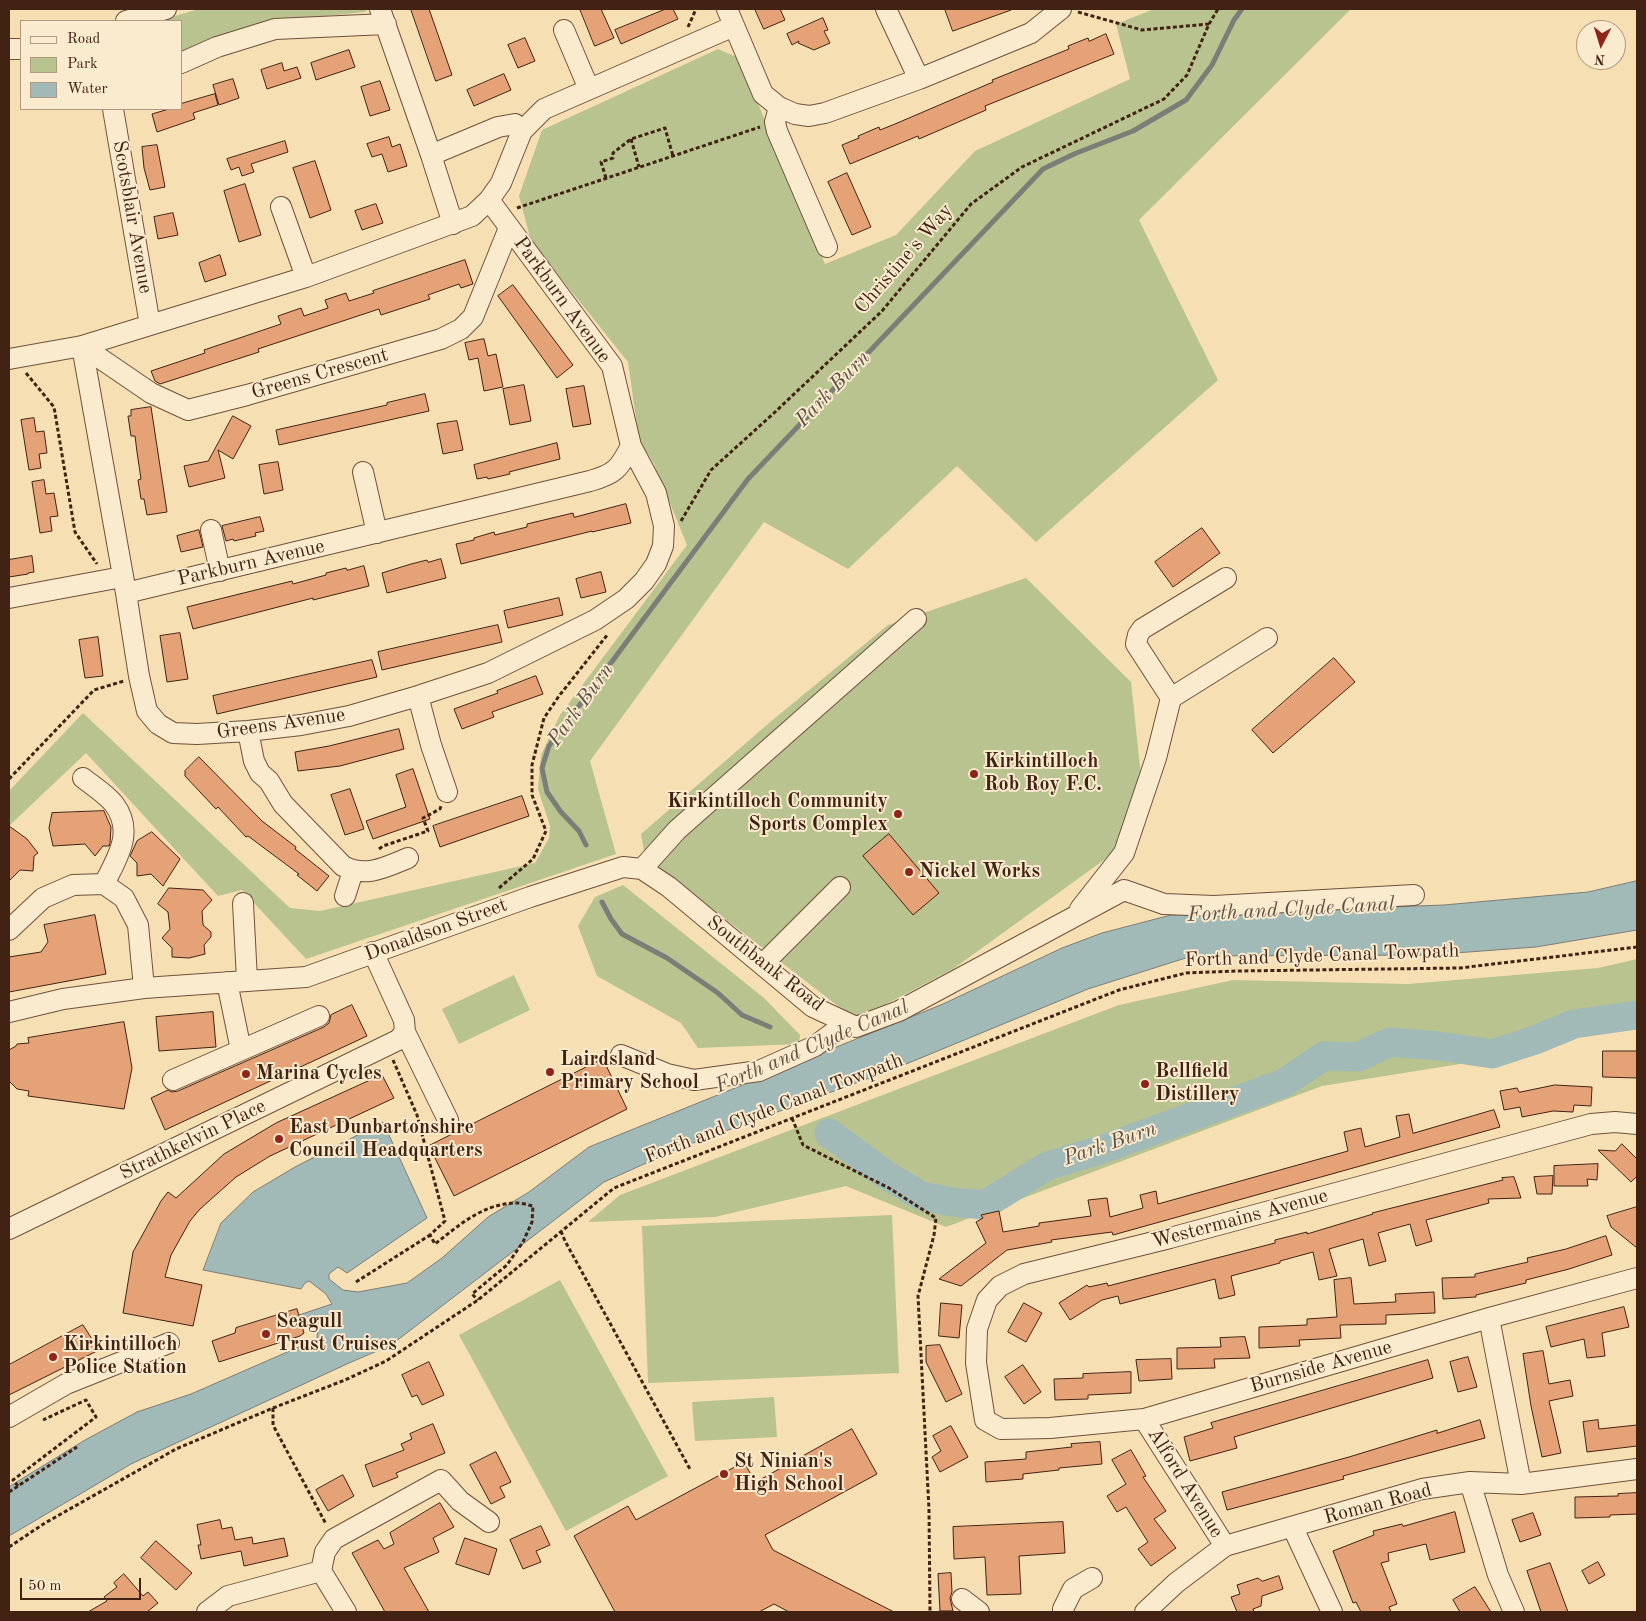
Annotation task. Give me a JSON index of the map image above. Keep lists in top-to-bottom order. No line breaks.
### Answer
{"streets":{"street":["Scotsblair Avenue","Parkburn Avenue","Greens Crescent","Greens Avenue","Donaldson Street","Southbank Road","Strathkelvin Place","Westermains Avenue","Burnside Avenue","Alford Avenue","Roman Road"],"path":["Christine's Way","Forth and Clyde Canal Towpath"]},"crossings":[["Scotsblair Avenue","Parkburn Avenue"],["Scotsblair Avenue","Greens Crescent"],["Scotsblair Avenue","Greens Avenue"],["Parkburn Avenue","Greens Crescent"],["Parkburn Avenue","Greens Avenue"],["Greens Crescent","Greens Avenue"],["Donaldson Street","Southbank Road"],["Westermains Avenue","Burnside Avenue"],["Burnside Avenue","Alford Avenue"],["Alford Avenue","Roman Road"]],"water":["Park Burn","Forth and Clyde Canal"],"places":["Kirkintilloch Rob Roy F.C.","Kirkintilloch Community Sports Complex","Nickel Works","Lairdsland Primary School","Marina Cycles","Bellfield Distillery","East Dunbartonshire Council Headquarters","Seagull Trust Cruises","Kirkintilloch Police Station","St Ninian's High School"],"legend":["Road","Park","Water"],"scale_bar":"50 m","north":"bottom"}
